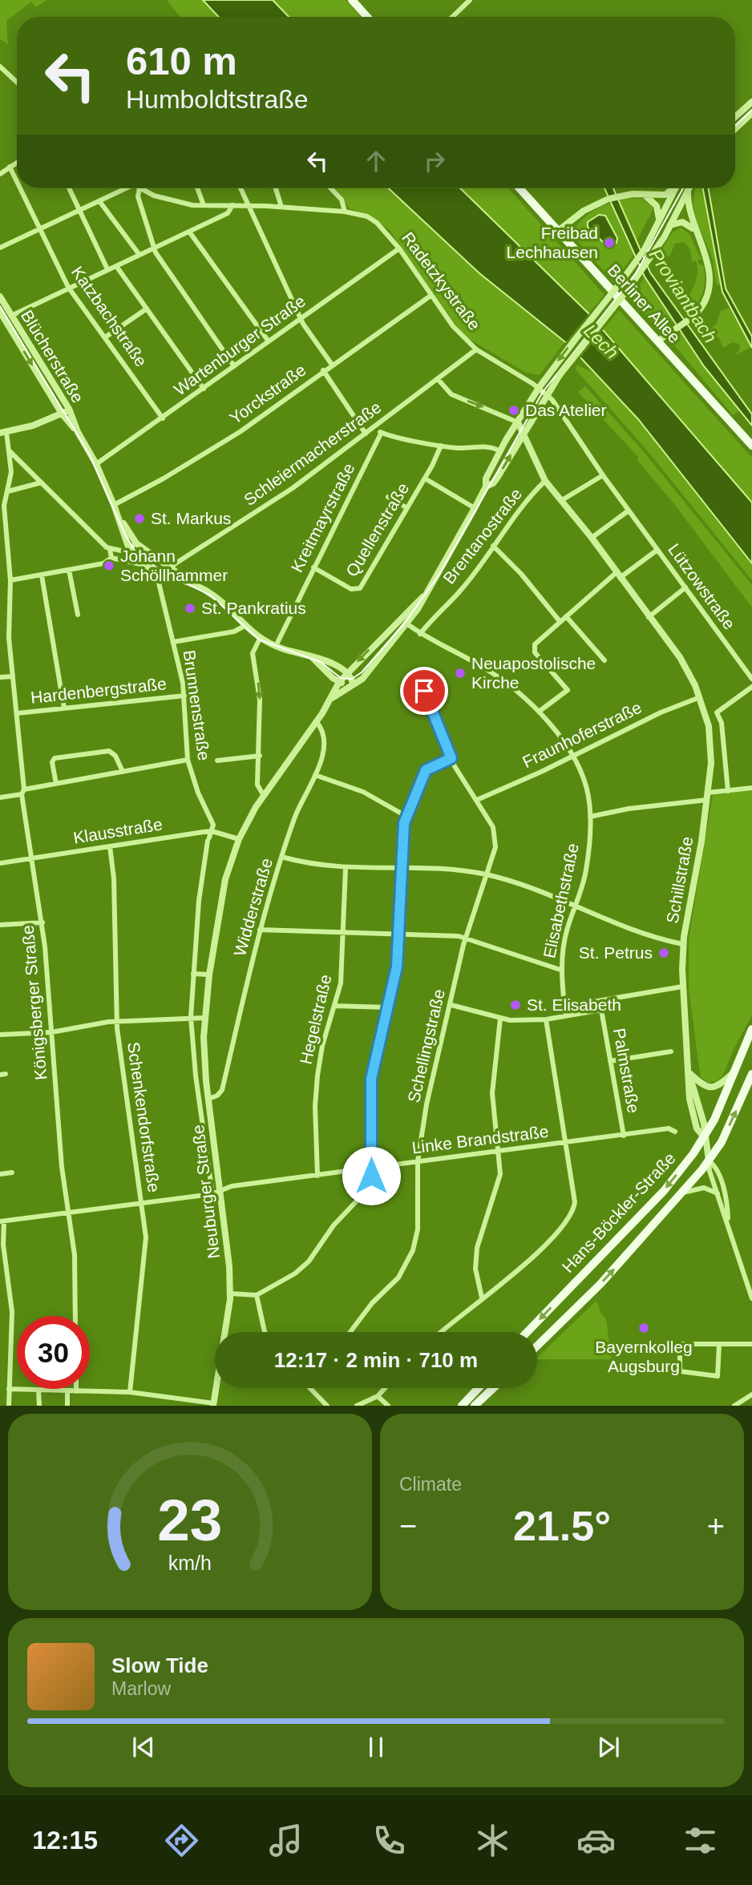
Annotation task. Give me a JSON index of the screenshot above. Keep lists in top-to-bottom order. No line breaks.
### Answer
{"streets":{"main road":["Berliner Allee","Hans-Böckler-Straße"],"street":["Radetzkystraße","Katzbachstraße","Wartenburger Straße","Blücherstraße","Yorckstraße","Schleiermacherstraße","Kreitmayrstraße","Quellenstraße","Brentanostraße","Lützowstraße","Hardenbergstraße","Brunnenstraße","Fraunhoferstraße","Klausstraße","Schillstraße","Elisabethstraße","Widderstraße","Königsberger Straße","Hegelstraße","Schellingstraße","Palmstraße","Schenkendorfstraße","Linke Brandstraße","Neuburger Straße"]},"crossings":[["Radetzkystraße","Wartenburger Straße"],["Radetzkystraße","Yorckstraße"],["Radetzkystraße","Schleiermacherstraße"],["Radetzkystraße","Lützowstraße"],["Radetzkystraße","Neuburger Straße"],["Katzbachstraße","Wartenburger Straße"],["Wartenburger Straße","Blücherstraße"],["Blücherstraße","Yorckstraße"],["Blücherstraße","Schleiermacherstraße"],["Blücherstraße","Kreitmayrstraße"],["Blücherstraße","Brunnenstraße"],["Blücherstraße","Neuburger Straße"],["Schleiermacherstraße","Brunnenstraße"],["Kreitmayrstraße","Quellenstraße"],["Quellenstraße","Neuburger Straße"],["Brentanostraße","Schillstraße"],["Brentanostraße","Elisabethstraße"],["Lützowstraße","Neuburger Straße"],["Hardenbergstraße","Brunnenstraße"],["Hardenbergstraße","Königsberger Straße"],["Brunnenstraße","Klausstraße"],["Fraunhoferstraße","Schillstraße"],["Fraunhoferstraße","Elisabethstraße"],["Fraunhoferstraße","Schellingstraße"],["Klausstraße","Königsberger Straße"],["Klausstraße","Schenkendorfstraße"],["Klausstraße","Neuburger Straße"],["Schillstraße","Neuburger Straße"],["Schillstraße","Hans-Böckler-Straße"],["Elisabethstraße","Neuburger Straße"],["Widderstraße","Neuburger Straße"],["Königsberger Straße","Linke Brandstraße"],["Hegelstraße","Linke Brandstraße"],["Schellingstraße","Linke Brandstraße"],["Palmstraße","Linke Brandstraße"],["Schenkendorfstraße","Linke Brandstraße"],["Linke Brandstraße","Neuburger Straße"]],"water":["Proviantbach","Lech"],"places":["Freibad Lechhausen","Das Atelier","St. Markus","Johann Schöllhammer","St. Pankratius","Neuapostolische Kirche","St. Petrus","St. Elisabeth","Bayernkolleg Augsburg"],"page":{"turn":["610 m","Humboldtstraße"],"limit":"30","trip":"12:17 · 2 min · 710 m","tile":"Climate","heat":["−","21.5°","+"],"song":["Slow Tide","Marlow"],"tabs":"12:15","gauge":["23","km/h"]}}
